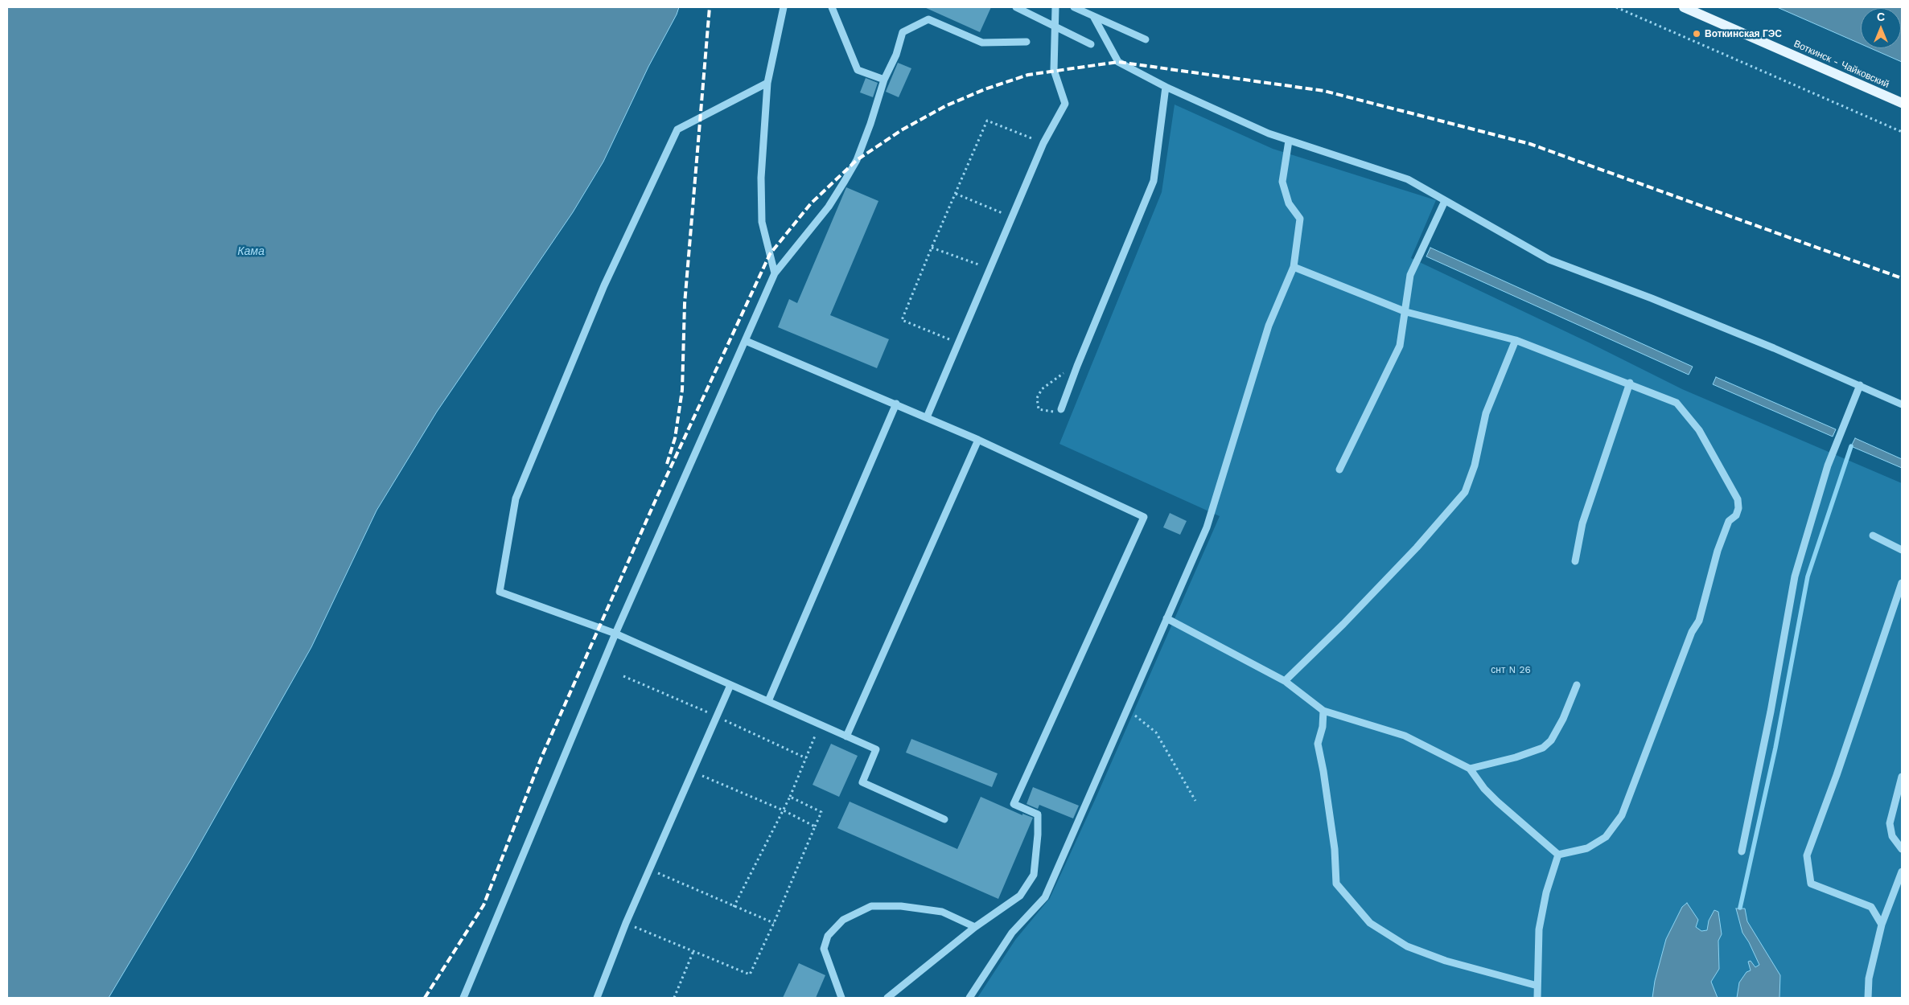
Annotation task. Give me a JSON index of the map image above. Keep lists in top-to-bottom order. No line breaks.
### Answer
{"streets":{"main road":["Воткинск - Чайковский"]},"water":["Кама"],"parks":["снт N 26"],"places":["Воткинская ГЭС"],"north":"top"}
